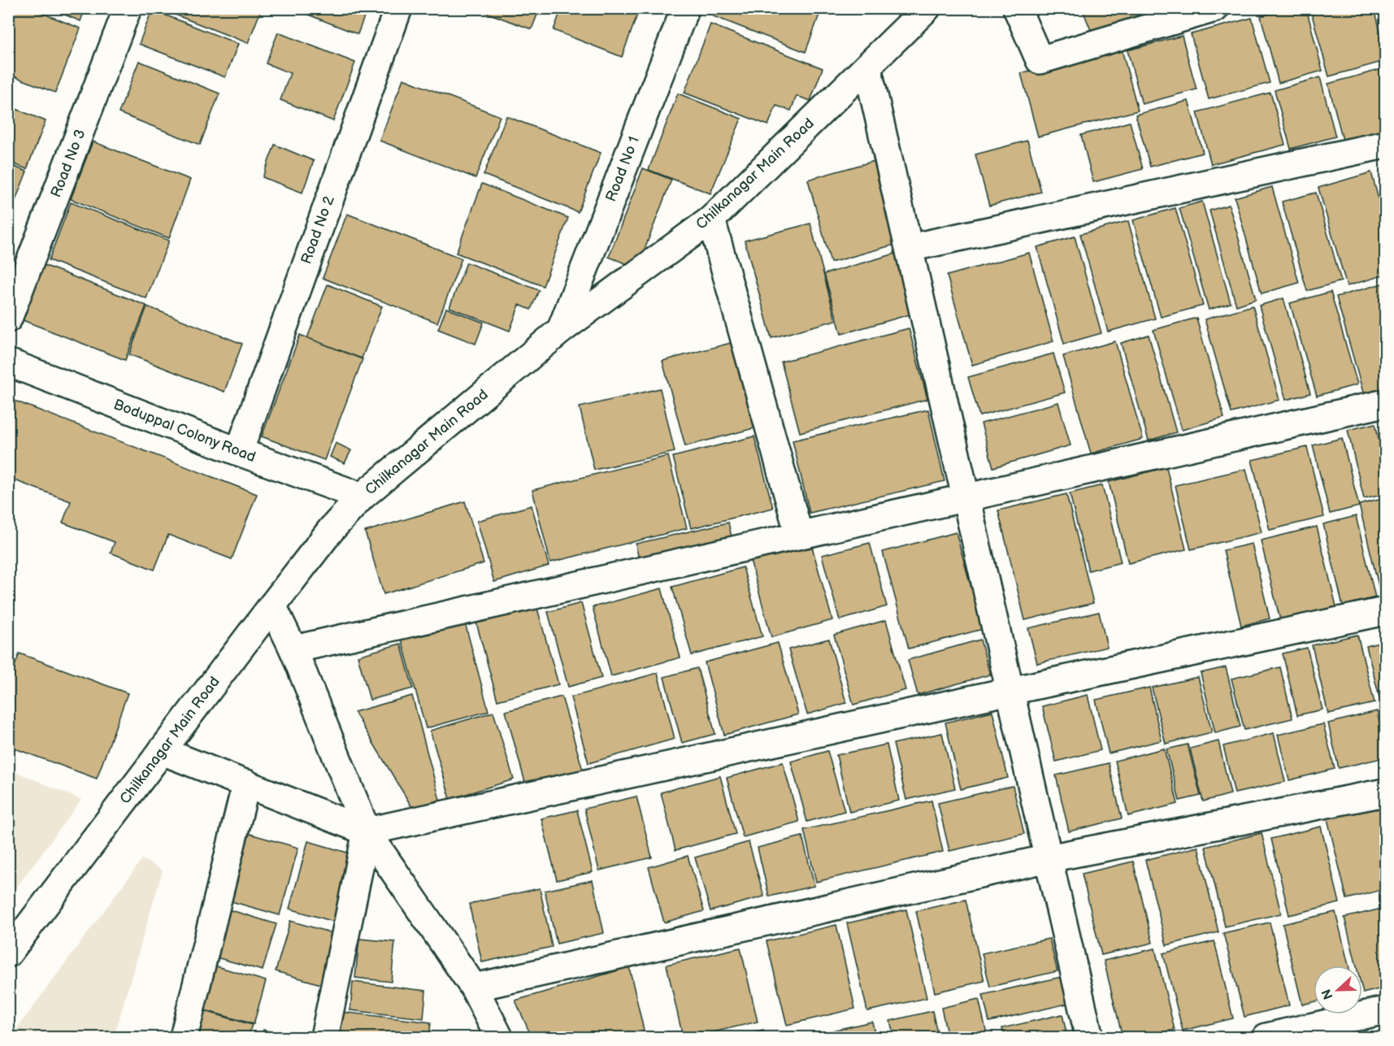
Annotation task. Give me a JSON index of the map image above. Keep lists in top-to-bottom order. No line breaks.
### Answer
{"streets":{"street":["Road No 3","Road No 1","Chilkanagar Main Road","Road No 2","Boduppal Colony Road"]},"crossings":[["Road No 1","Chilkanagar Main Road"],["Chilkanagar Main Road","Boduppal Colony Road"],["Road No 2","Boduppal Colony Road"]],"north":"left"}
